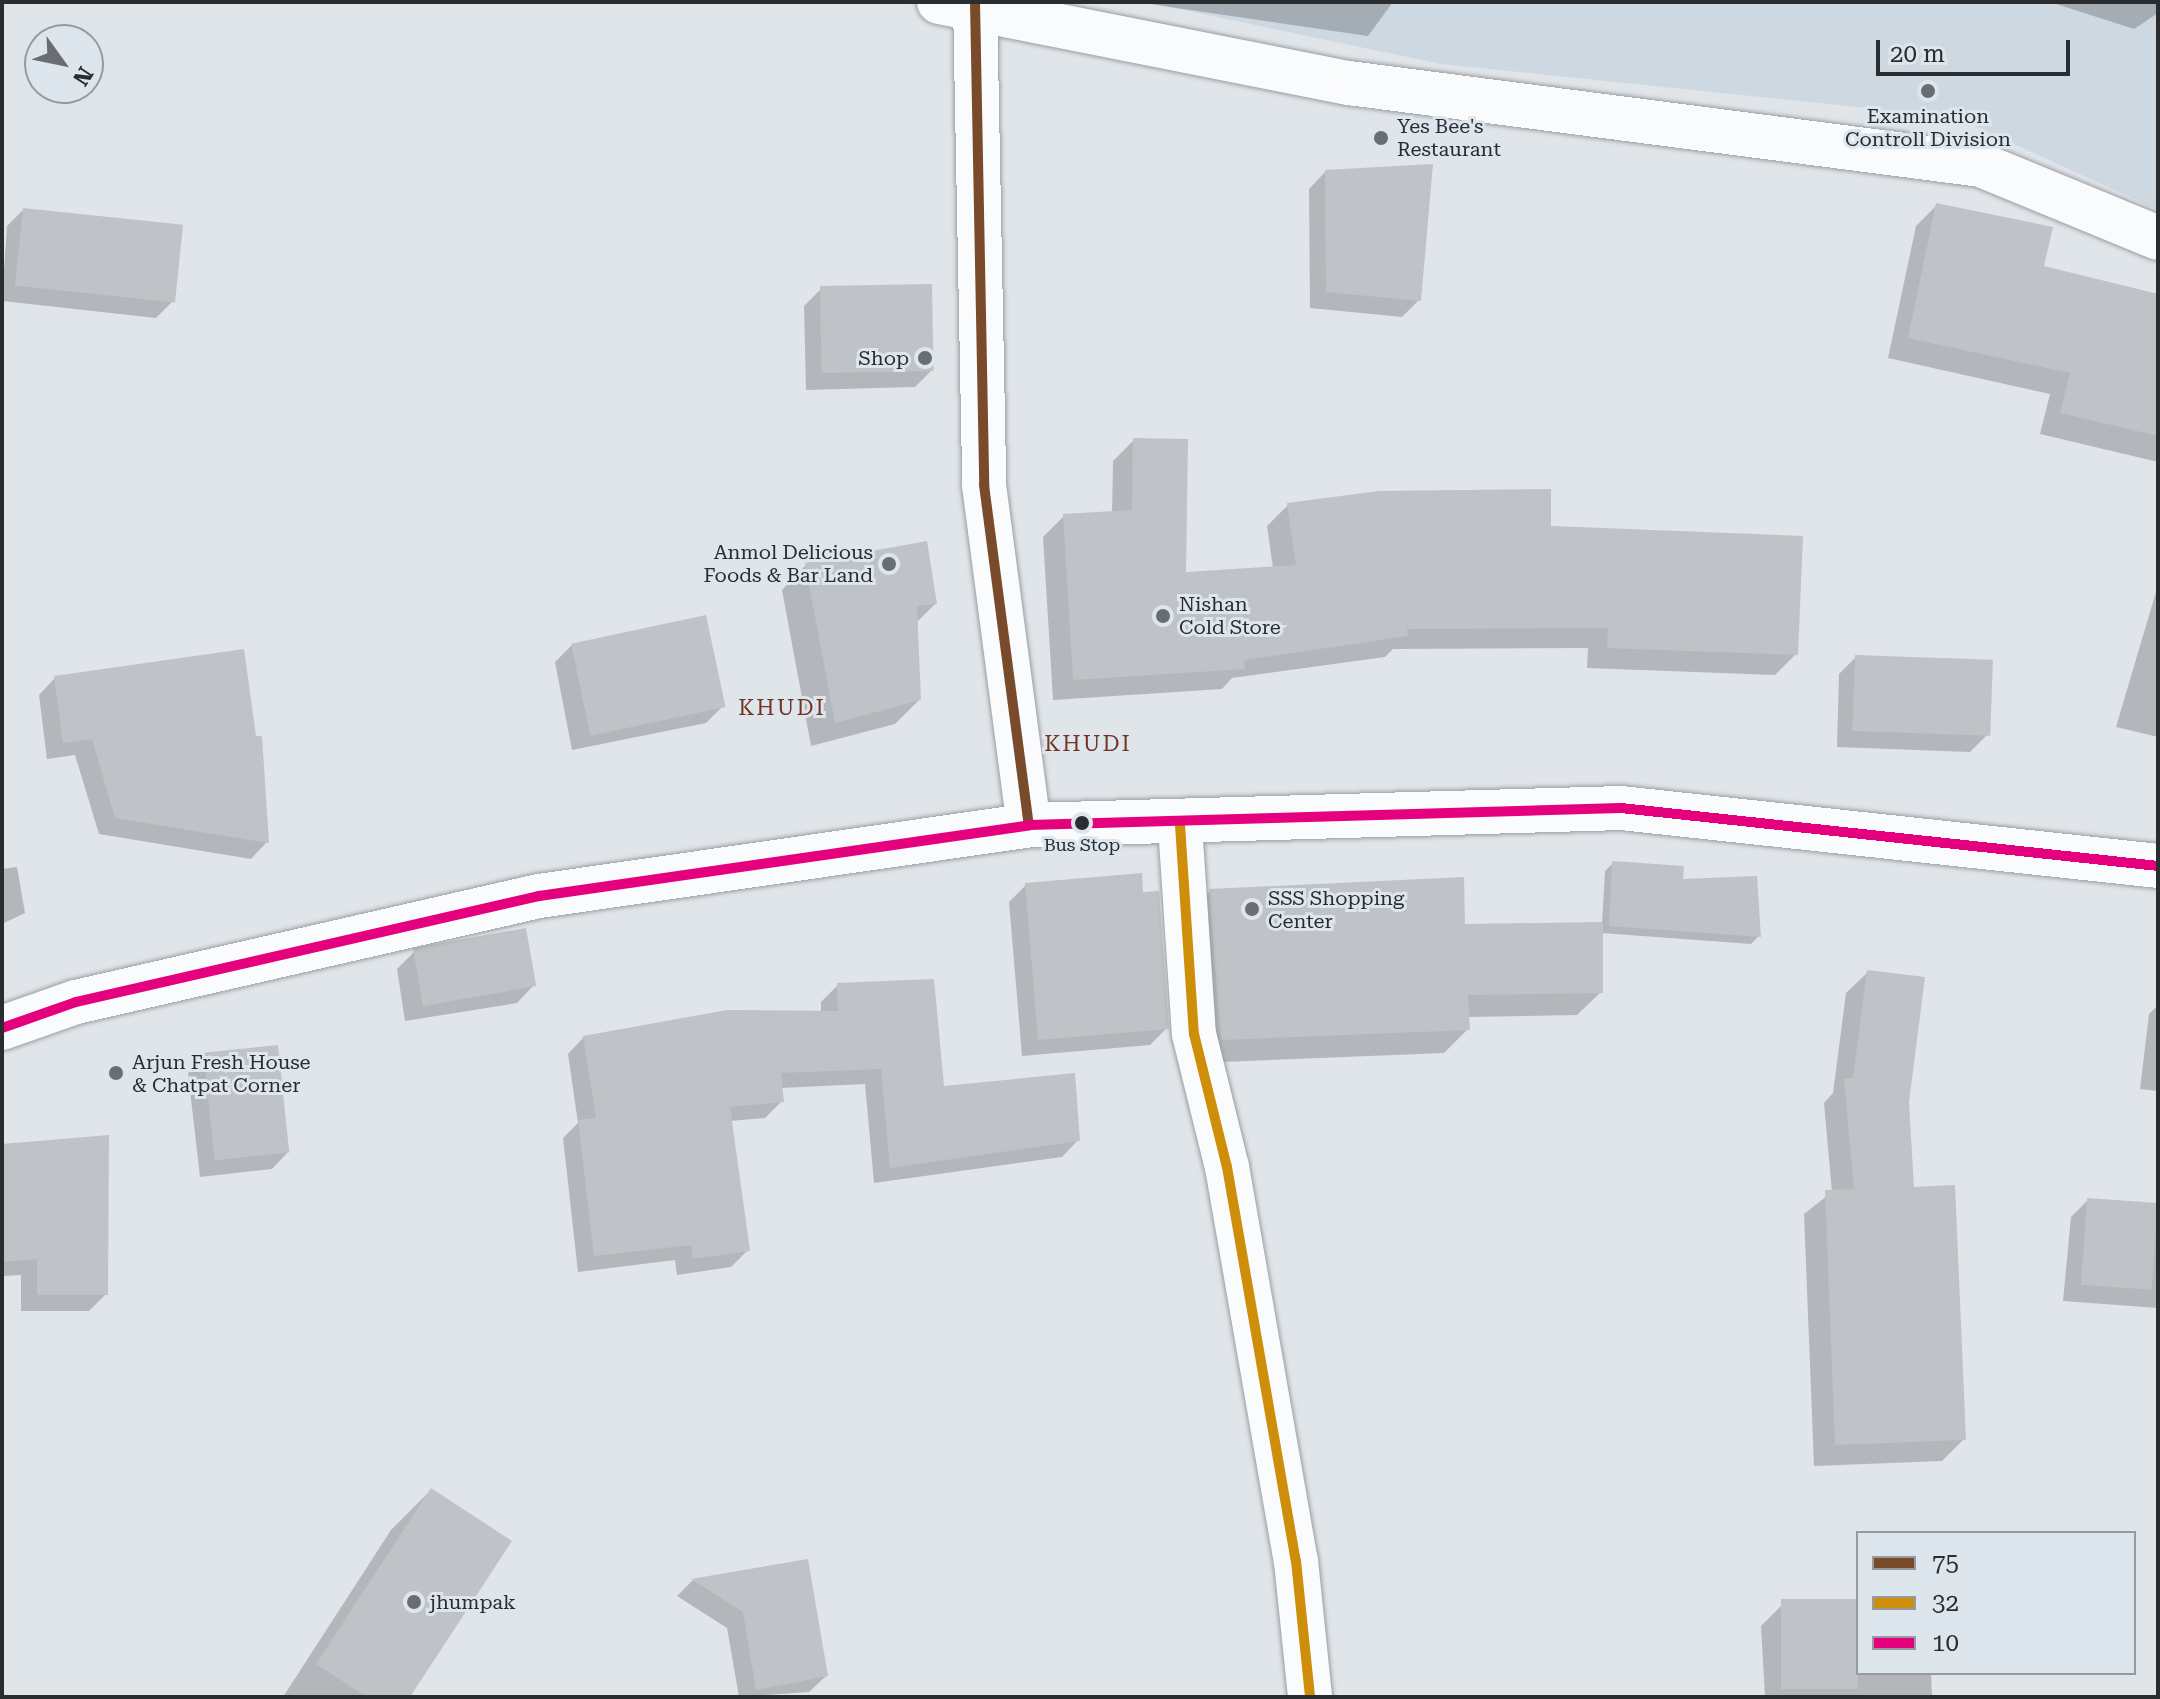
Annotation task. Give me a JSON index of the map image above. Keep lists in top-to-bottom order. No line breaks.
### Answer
{"districts":["KHUDI","KHUDI"],"places":["Examination Controll Division","Yes Bee's Restaurant","Shop","Anmol Delicious Foods & Bar Land","Nishan Cold Store","Bus Stop","SSS Shopping Center","Arjun Fresh House & Chatpat Corner","jhumpak"],"lines":["transit line 75","transit line 10","transit line 32"],"legend":["75","32","10"],"scale_bar":"20 m","north":"bottom right"}
